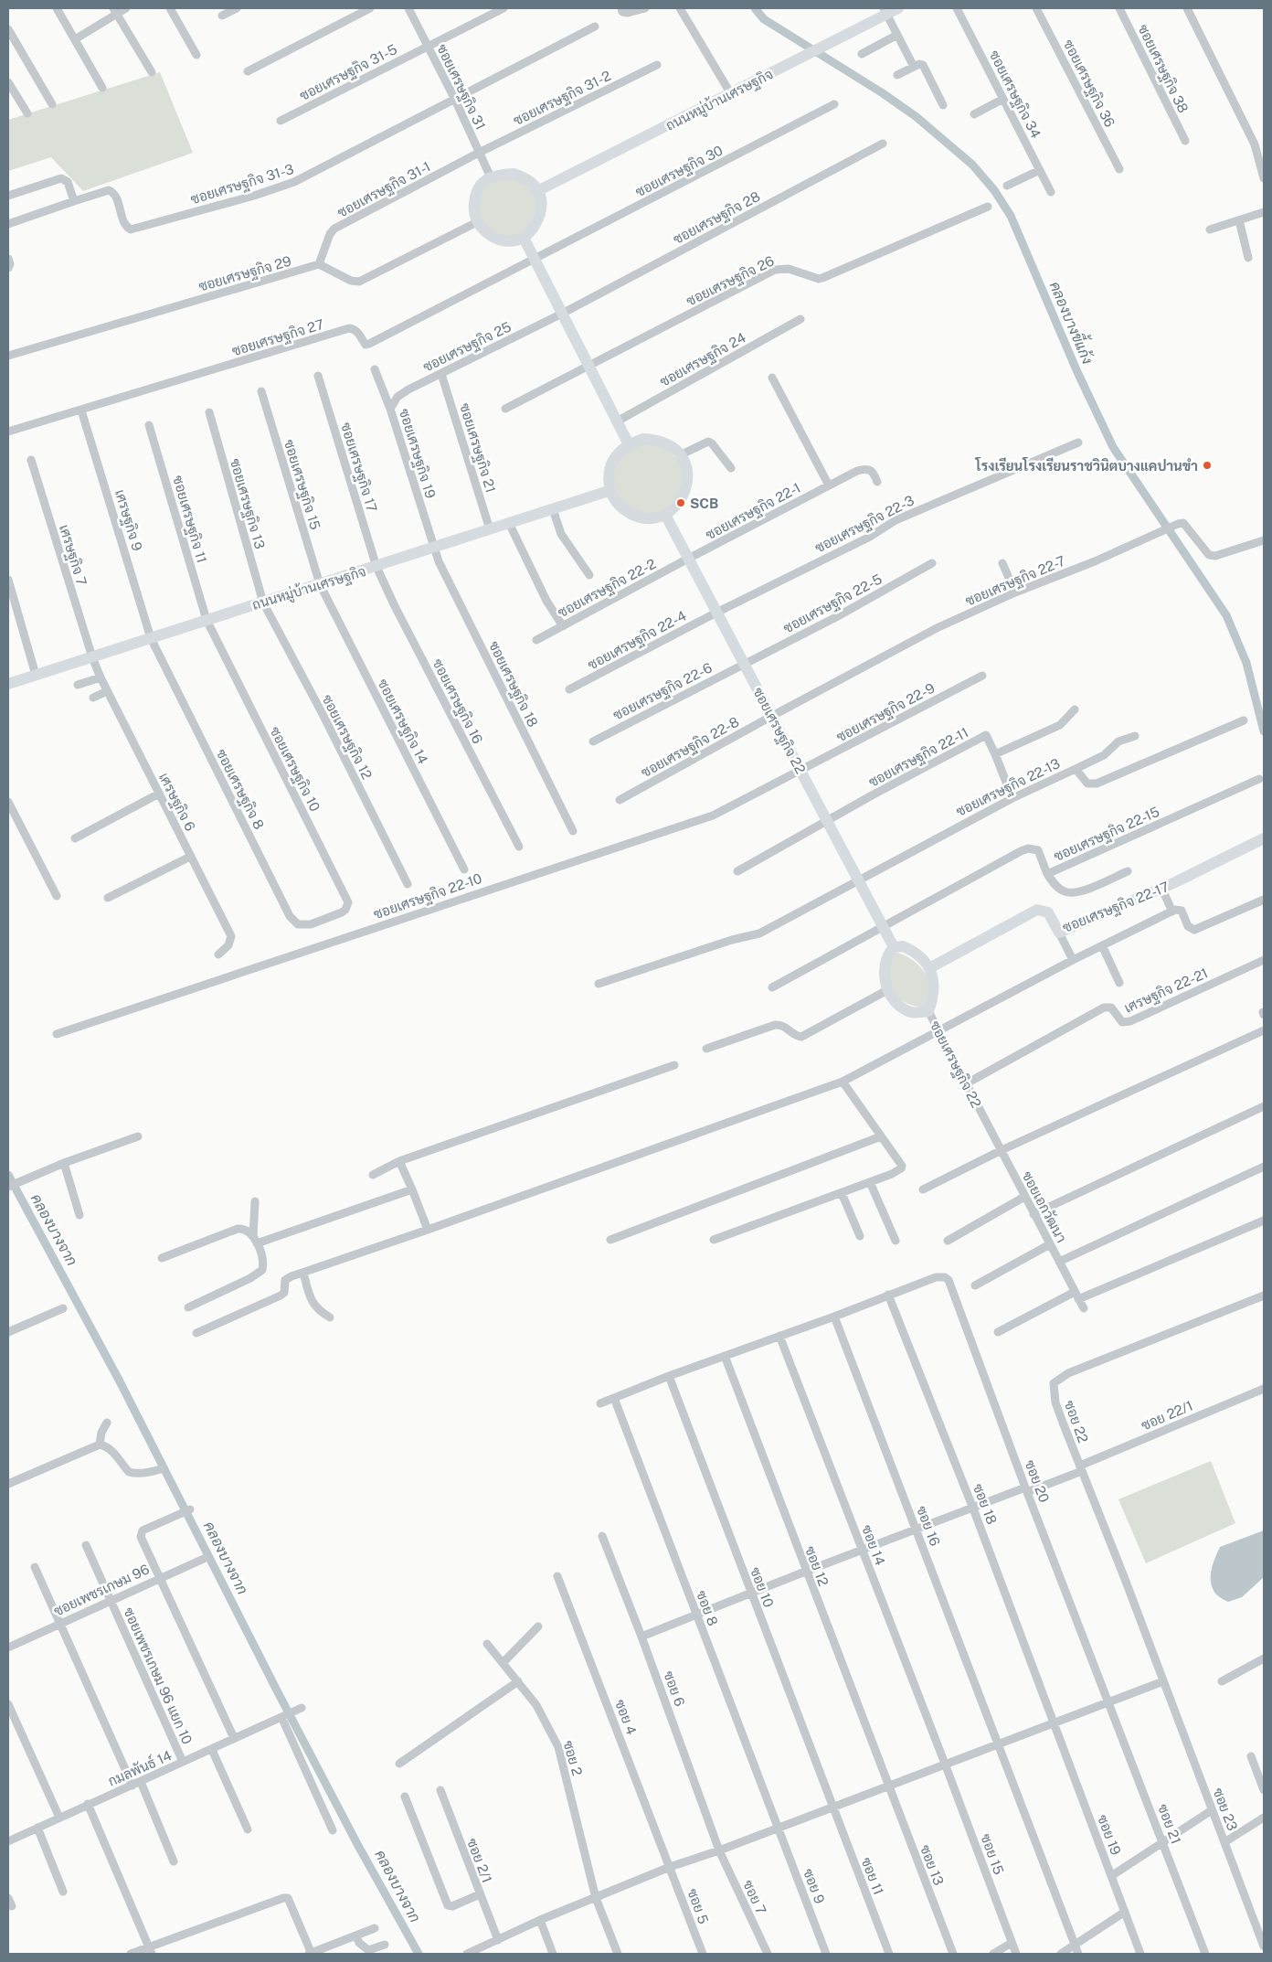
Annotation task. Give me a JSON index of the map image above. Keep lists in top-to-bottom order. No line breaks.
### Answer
{"streets":{"street":["ซอยเศรษฐกิจ 38","ซอยเศรษฐกิจ 31-5","ซอยเศรษฐกิจ 36","ซอยเศรษฐกิจ 31","ซอยเศรษฐกิจ 34","ซอยเศรษฐกิจ 31-2","ถนนหมู่บ้านเศรษฐกิจ","ซอยเศรษฐกิจ 30","ซอยเศรษฐกิจ 31-3","ซอยเศรษฐกิจ 31-1","ซอยเศรษฐกิจ 28","ซอยเศรษฐกิจ 29","ซอยเศรษฐกิจ 26","ซอยเศรษฐกิจ 27","ซอยเศรษฐกิจ 25","ซอยเศรษฐกิจ 24","ซอยเศรษฐกิจ 21","ซอยเศรษฐกิจ 19","ซอยเศรษฐกิจ 17","ซอยเศรษฐกิจ 15","ซอยเศรษฐกิจ 13","ซอยเศรษฐกิจ 22-1","ซอยเศรษฐกิจ 11","เศรษฐกิจ 9","ซอยเศรษฐกิจ 22-3","เศรษฐกิจ 7","ซอยเศรษฐกิจ 22-7","ซอยเศรษฐกิจ 22-2","ซอยเศรษฐกิจ 22-5","ซอยเศรษฐกิจ 22-4","ซอยเศรษฐกิจ 18","ซอยเศรษฐกิจ 22-6","ซอยเศรษฐกิจ 16","ซอยเศรษฐกิจ 22-9","ซอยเศรษฐกิจ 14","ซอยเศรษฐกิจ 22","ซอยเศรษฐกิจ 12","ซอยเศรษฐกิจ 22-8","ซอยเศรษฐกิจ 22-11","ซอยเศรษฐกิจ 10","ซอยเศรษฐกิจ 22-13","ซอยเศรษฐกิจ 8","เศรษฐกิจ 6","ซอยเศรษฐกิจ 22-15","ซอยเศรษฐกิจ 22-10","ซอยเศรษฐกิจ 22-17","เศรษฐกิจ 22-21","ซอยเอกวัฒนา","ซอย 22/1","ซอย 22","ซอย 20","ซอย 18","ซอย 16","ซอย 14","ซอย 12","ซอย 10","ซอยเพชรเกษม 96","ซอย 8","ซอยเพชรเกษม 96 แยก 10","ซอย 6","ซอย 4","ซอย 2","กมลพันธ์ 14","ซอย 23","ซอย 21","ซอย 19","ซอย 15","ซอย 2/1","ซอย 13","ซอย 11","ซอย 9","ซอย 7","ซอย 5"]},"crossings":[["ซอยเศรษฐกิจ 31-5","ซอยเศรษฐกิจ 31"],["ซอยเศรษฐกิจ 31","ซอยเศรษฐกิจ 31-2"],["ซอยเศรษฐกิจ 31","ถนนหมู่บ้านเศรษฐกิจ"],["ซอยเศรษฐกิจ 31","ซอยเศรษฐกิจ 31-3"],["ซอยเศรษฐกิจ 31","ซอยเศรษฐกิจ 31-1"],["ซอยเศรษฐกิจ 31-2","ซอยเศรษฐกิจ 31-1"],["ถนนหมู่บ้านเศรษฐกิจ","ซอยเศรษฐกิจ 21"],["ถนนหมู่บ้านเศรษฐกิจ","ซอยเศรษฐกิจ 19"],["ถนนหมู่บ้านเศรษฐกิจ","ซอยเศรษฐกิจ 17"],["ถนนหมู่บ้านเศรษฐกิจ","ซอยเศรษฐกิจ 15"],["ถนนหมู่บ้านเศรษฐกิจ","ซอยเศรษฐกิจ 13"],["ถนนหมู่บ้านเศรษฐกิจ","ซอยเศรษฐกิจ 11"],["ถนนหมู่บ้านเศรษฐกิจ","เศรษฐกิจ 9"],["ถนนหมู่บ้านเศรษฐกิจ","เศรษฐกิจ 7"],["ถนนหมู่บ้านเศรษฐกิจ","ซอยเศรษฐกิจ 18"],["ถนนหมู่บ้านเศรษฐกิจ","ซอยเศรษฐกิจ 16"],["ถนนหมู่บ้านเศรษฐกิจ","ซอยเศรษฐกิจ 14"],["ถนนหมู่บ้านเศรษฐกิจ","ซอยเศรษฐกิจ 22"],["ถนนหมู่บ้านเศรษฐกิจ","ซอยเศรษฐกิจ 12"],["ถนนหมู่บ้านเศรษฐกิจ","ซอยเศรษฐกิจ 10"],["ถนนหมู่บ้านเศรษฐกิจ","ซอยเศรษฐกิจ 8"],["ถนนหมู่บ้านเศรษฐกิจ","เศรษฐกิจ 6"],["ซอยเศรษฐกิจ 30","ซอยเศรษฐกิจ 27"],["ซอยเศรษฐกิจ 31-1","ซอยเศรษฐกิจ 29"],["ซอยเศรษฐกิจ 28","ซอยเศรษฐกิจ 25"],["ซอยเศรษฐกิจ 27","เศรษฐกิจ 9"],["ซอยเศรษฐกิจ 25","ซอยเศรษฐกิจ 21"],["ซอยเศรษฐกิจ 25","ซอยเศรษฐกิจ 19"],["ซอยเศรษฐกิจ 19","ซอยเศรษฐกิจ 18"],["ซอยเศรษฐกิจ 17","ซอยเศรษฐกิจ 16"],["ซอยเศรษฐกิจ 15","ซอยเศรษฐกิจ 14"],["ซอยเศรษฐกิจ 13","ซอยเศรษฐกิจ 12"],["ซอยเศรษฐกิจ 22-1","ซอยเศรษฐกิจ 22-2"],["ซอยเศรษฐกิจ 22-1","ซอยเศรษฐกิจ 22"],["ซอยเศรษฐกิจ 11","ซอยเศรษฐกิจ 10"],["เศรษฐกิจ 9","ซอยเศรษฐกิจ 8"],["ซอยเศรษฐกิจ 22-3","ซอยเศรษฐกิจ 22-4"],["ซอยเศรษฐกิจ 22-3","ซอยเศรษฐกิจ 22"],["เศรษฐกิจ 7","เศรษฐกิจ 6"],["ซอยเศรษฐกิจ 22-7","ซอยเศรษฐกิจ 22"],["ซอยเศรษฐกิจ 22-7","ซอยเศรษฐกิจ 22-8"],["ซอยเศรษฐกิจ 22-2","ซอยเศรษฐกิจ 22"],["ซอยเศรษฐกิจ 22-5","ซอยเศรษฐกิจ 22-6"],["ซอยเศรษฐกิจ 22-5","ซอยเศรษฐกิจ 22"],["ซอยเศรษฐกิจ 22-4","ซอยเศรษฐกิจ 22"],["ซอยเศรษฐกิจ 22-6","ซอยเศรษฐกิจ 22"],["ซอยเศรษฐกิจ 22-9","ซอยเศรษฐกิจ 22"],["ซอยเศรษฐกิจ 22-9","ซอยเศรษฐกิจ 22-10"],["ซอยเศรษฐกิจ 22","ซอยเศรษฐกิจ 22-8"],["ซอยเศรษฐกิจ 22","ซอยเศรษฐกิจ 22-11"],["ซอยเศรษฐกิจ 22","ซอยเศรษฐกิจ 22-13"],["ซอยเศรษฐกิจ 22","ซอยเศรษฐกิจ 22-15"],["ซอยเศรษฐกิจ 22","ซอยเศรษฐกิจ 22-10"],["ซอยเศรษฐกิจ 22","ซอยเศรษฐกิจ 22-17"],["ซอยเศรษฐกิจ 22","เศรษฐกิจ 22-21"],["ซอยเศรษฐกิจ 22","ซอยเอกวัฒนา"],["ซอยเศรษฐกิจ 22-11","ซอยเศรษฐกิจ 22-13"],["ซอยเศรษฐกิจ 10","ซอยเศรษฐกิจ 8"],["ซอย 22/1","ซอย 22"],["ซอย 22/1","ซอย 20"],["ซอย 22/1","ซอย 18"],["ซอย 22/1","ซอย 16"],["ซอย 22/1","ซอย 14"],["ซอย 22/1","ซอย 12"],["ซอย 22/1","ซอย 10"],["ซอย 22/1","ซอย 8"],["ซอย 22/1","ซอย 6"],["ซอย 22","ซอย 23"],["ซอย 20","ซอย 18"],["ซอย 20","ซอย 21"],["ซอย 18","ซอย 19"],["ซอย 14","ซอย 15"],["ซอย 12","ซอย 13"],["ซอย 10","ซอย 11"],["ซอยเพชรเกษม 96","ซอยเพชรเกษม 96 แยก 10"],["ซอย 8","ซอย 9"],["ซอยเพชรเกษม 96 แยก 10","กมลพันธ์ 14"],["ซอย 6","ซอย 7"],["ซอย 4","ซอย 5"]],"water":["คลองบางขี้แก้ง","คลองบางจาก"],"places":["โรงเรียนโรงเรียนราชวินิตบางแคปานขำ","SCB"]}
